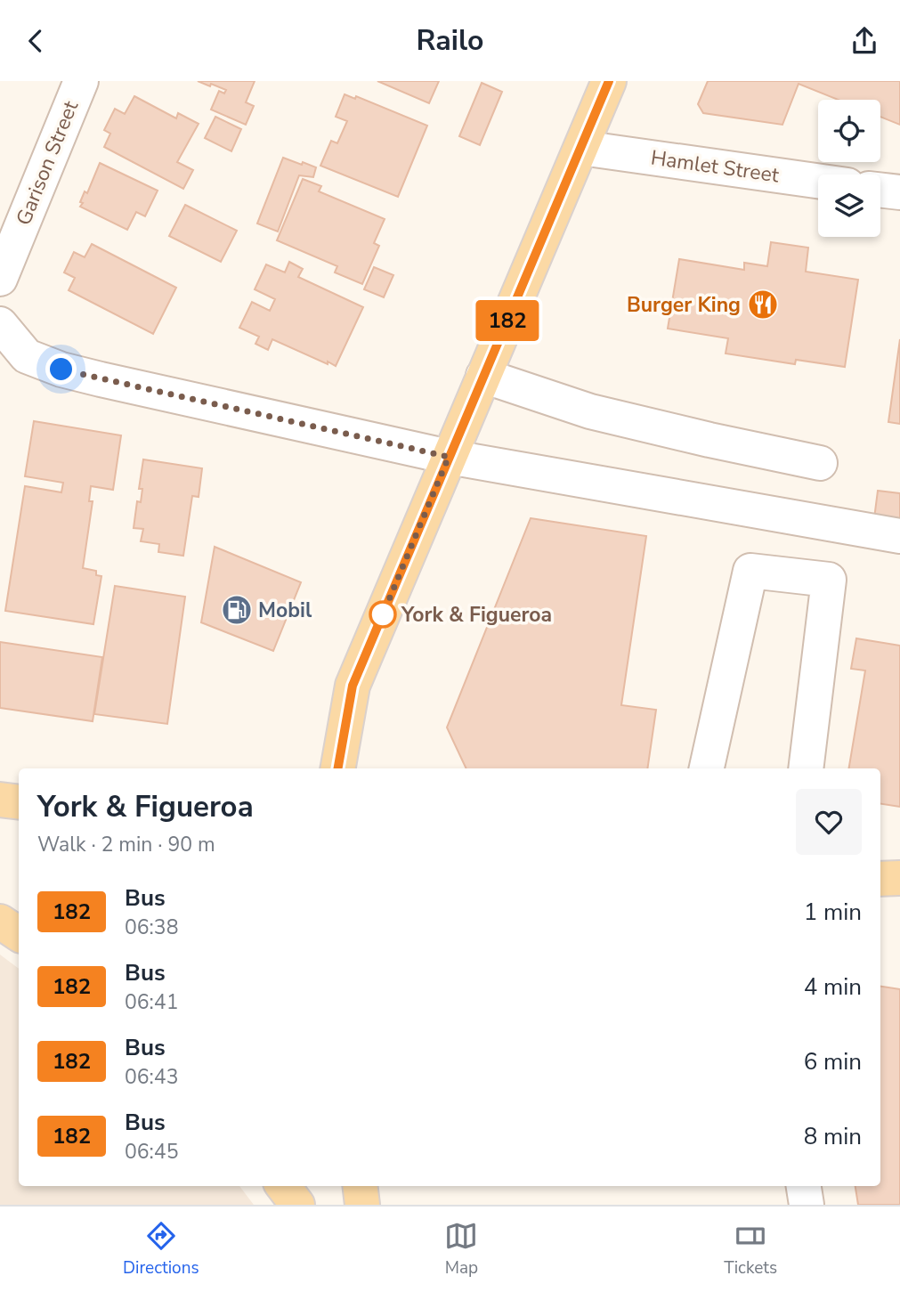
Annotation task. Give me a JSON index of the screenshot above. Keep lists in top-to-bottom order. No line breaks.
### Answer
{"streets":{"street":["Garison Street","Hamlet Street"]},"places":{"restaurant":["Burger King"],"fuel station":["Mobil"],"other":["York & Figueroa"]},"lines":["bus line 182"],"page":{"header":"Railo","on_map":"182","heading":["York & Figueroa","Walk · 2 min · 90 m"],"list":[{"mark":"182","name":"Bus","note":"06:38","value":"1 min"},{"mark":"182","name":"Bus","note":"06:41","value":"4 min"},{"mark":"182","name":"Bus","note":"06:43","value":"6 min"},{"mark":"182","name":"Bus","note":"06:45","value":"8 min"}],"tabs":["Directions","Map","Tickets"]}}
